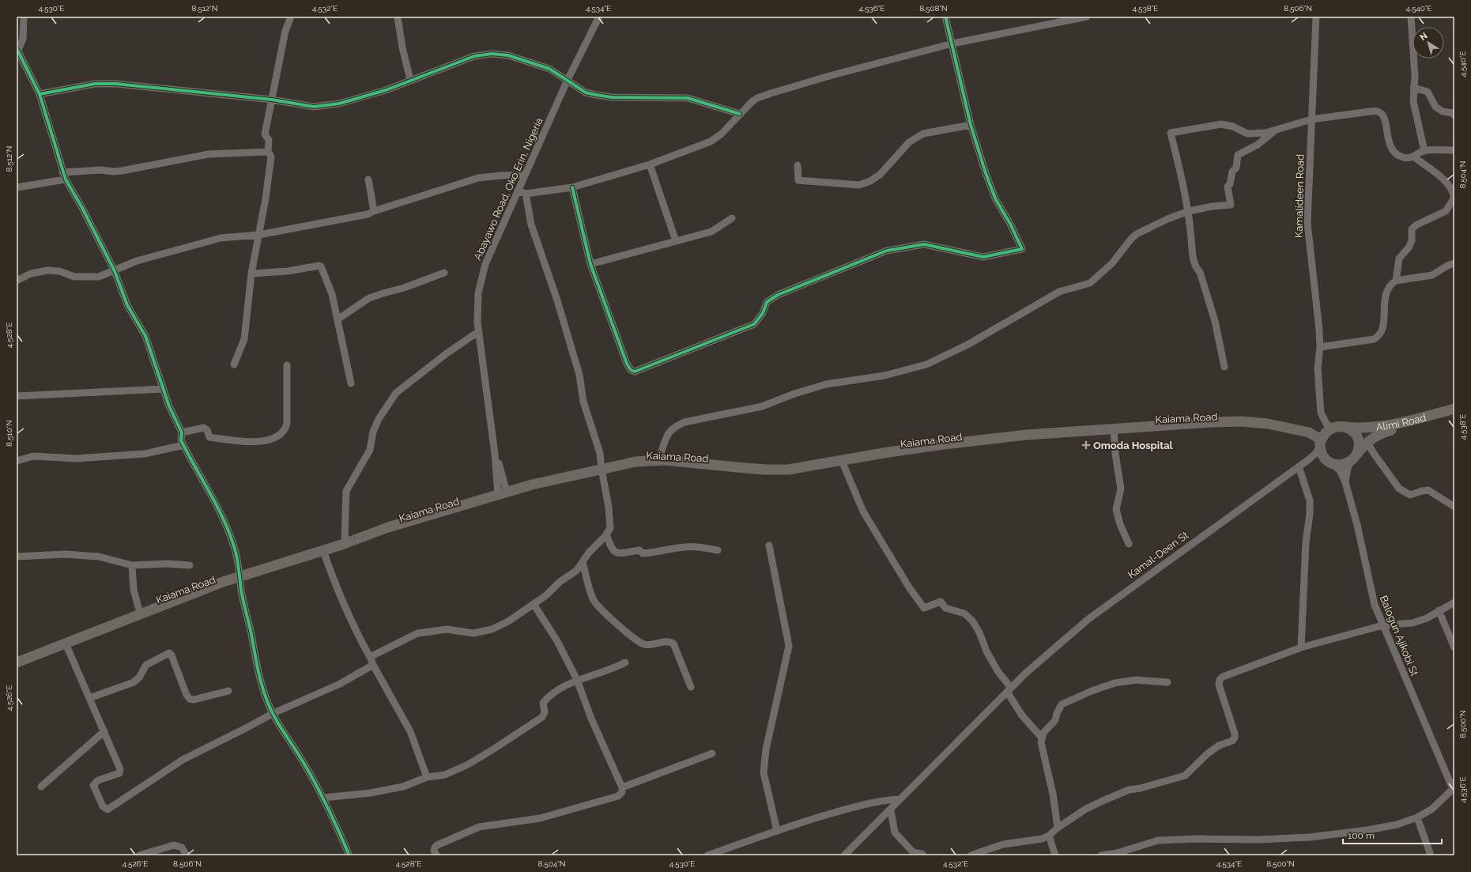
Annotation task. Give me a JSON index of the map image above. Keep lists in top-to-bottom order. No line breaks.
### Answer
{"streets":{"highway":["Kaiama Road","Alimi Road"],"street":["Abayawo Road, Oko Erin, Nigeria","Kamalideen Road","Kamal-Deen St","Balogun Ajikobi St"]},"crossings":[["Abayawo Road, Oko Erin, Nigeria","Kaiama Road"],["Kamalideen Road","Kaiama Road"],["Kamalideen Road","Alimi Road"],["Kaiama Road","Alimi Road"]],"places":{"health":["Omoda Hospital"]},"scale_bar":"100 m","north":"top left","coordinates":["4.530°E","8.512°N","4.532°E","4.534°E","4.536°E","8.508°N","4.538°E","8.506°N","4.540°E","8.504°N","4.528°E","8.510°N","4.526°E","8.500°N"]}
